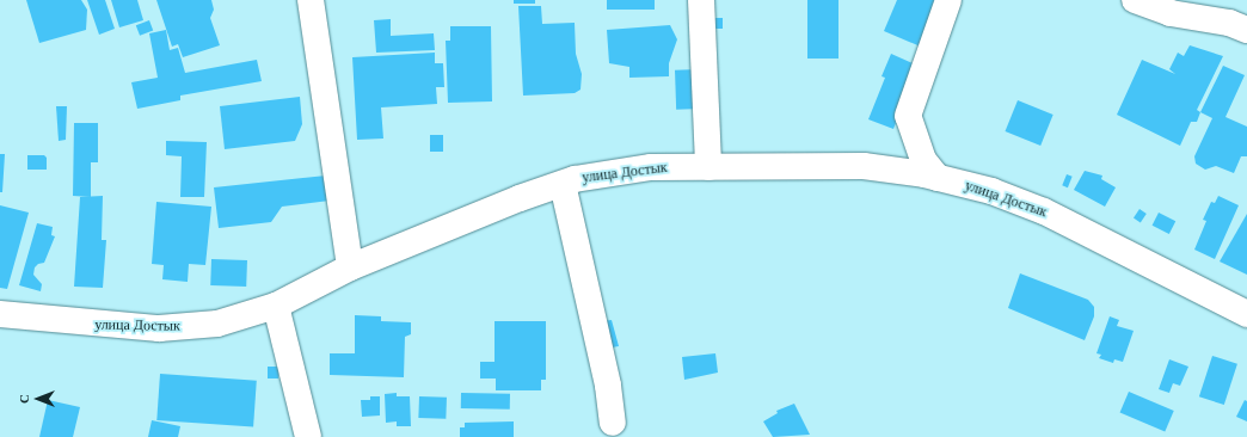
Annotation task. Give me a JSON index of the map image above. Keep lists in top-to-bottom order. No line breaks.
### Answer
{"streets":{"main road":["улица Достык"]},"north":"left"}
